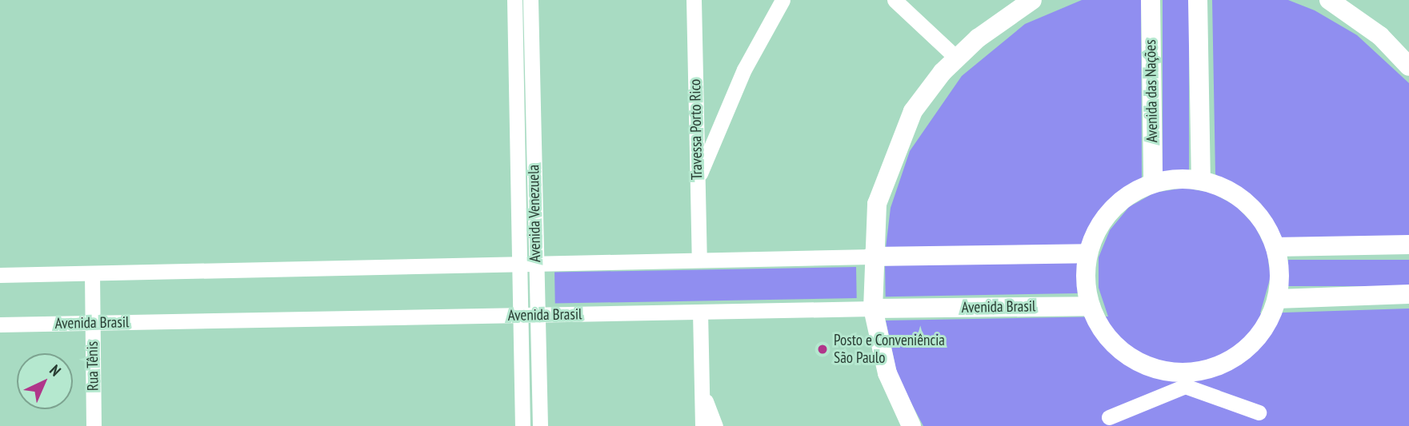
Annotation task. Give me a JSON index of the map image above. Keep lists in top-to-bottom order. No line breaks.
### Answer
{"streets":{"main road":["Avenida das Nações","Avenida Brasil"],"street":["Travessa Porto Rico","Avenida Venezuela","Rua Tênis"]},"crossings":[["Avenida das Nações","Avenida Brasil"],["Avenida Venezuela","Avenida Brasil"],["Avenida Brasil","Rua Tênis"]],"places":["Posto e Conveniência São Paulo"],"north":"top right"}
